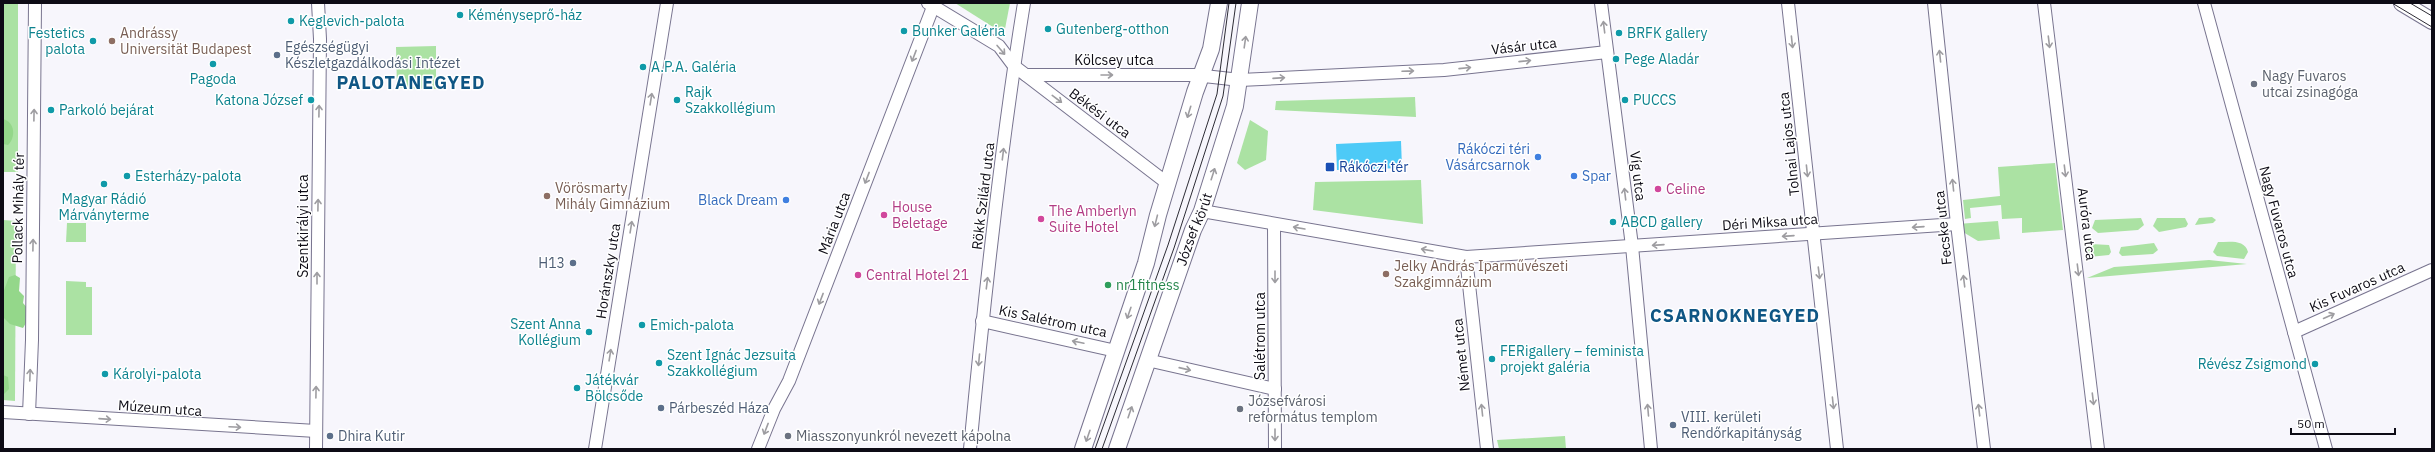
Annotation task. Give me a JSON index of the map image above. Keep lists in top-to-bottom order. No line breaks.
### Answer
{"streets":{"main road":["József körút"],"street":["Vásár utca","Kölcsey utca","Békési utca","Tolnai Lajos utca","Víg utca","Rökk Szilárd utca","Pollack Mihály tér","Déri Miksa utca","Nagy Fuvaros utca","Mária utca","Auróra utca","Szentkirályi utca","Fecske utca","Horánszky utca","Kis Fuvaros utca","Kis Salétrom utca","Salétrom utca","Német utca","Múzeum utca"]},"crossings":[["Vásár utca","Kölcsey utca"],["Vásár utca","Víg utca"],["Vásár utca","József körút"],["Kölcsey utca","Békési utca"],["Kölcsey utca","József körút"],["Békési utca","Rökk Szilárd utca"],["Békési utca","Mária utca"],["Tolnai Lajos utca","Déri Miksa utca"],["Víg utca","Déri Miksa utca"],["Rökk Szilárd utca","Kis Salétrom utca"],["Pollack Mihály tér","Múzeum utca"],["Déri Miksa utca","Fecske utca"],["Déri Miksa utca","Német utca"],["Nagy Fuvaros utca","Kis Fuvaros utca"],["Szentkirályi utca","Múzeum utca"]],"one_way":["Vásár utca","Kölcsey utca","Békési utca","Tolnai Lajos utca","Víg utca","Pollack Mihály tér","Déri Miksa utca","Mária utca","Auróra utca","Szentkirályi utca","Fecske utca","Horánszky utca","Kis Fuvaros utca","Kis Salétrom utca","Salétrom utca","Német utca","Múzeum utca"],"districts":["PALOTANEGYED","CSARNOKNEGYED"],"places":{"other":["Kéményseprő-ház","Keglevich-palota","Gutenberg-otthon","Bunker Galéria","BRFK gallery","Festetics palota","Andrássy Universität Budapest","Egészségügyi Készletgazdálkodási Intézet","Pege Aladár","Pagoda","A.P.A. Galéria","Nagy Fuvaros utcai zsinagóga","Katona József","Rajk Szakkollégium","PUCCS","Parkoló bejárat","Rákóczi téri Vásárcsarnok","Esterházy-palota","Spar","Magyar Rádió Márványterme","Celine","Vörösmarty Mihály Gimnázium","Black Dream","House Beletage","The Amberlyn Suite Hotel","ABCD gallery","H13","Jelky András Iparművészeti Szakgimnázium","Central Hotel 21","nr1fitness","Emich-palota","Szent Anna Kollégium","FERigallery – feminista projekt galéria","Szent Ignác Jezsuita Szakkollégium","Révész Zsigmond","Károlyi-palota","Játékvár Bölcsőde","Párbeszéd Háza","Józsefvárosi református templom","VIII. kerületi Rendőrkapitányság","Dhira Kutir","Miasszonyunkról nevezett kápolna"],"transit":["Rákóczi tér"]},"scale_bar":"50 m"}
